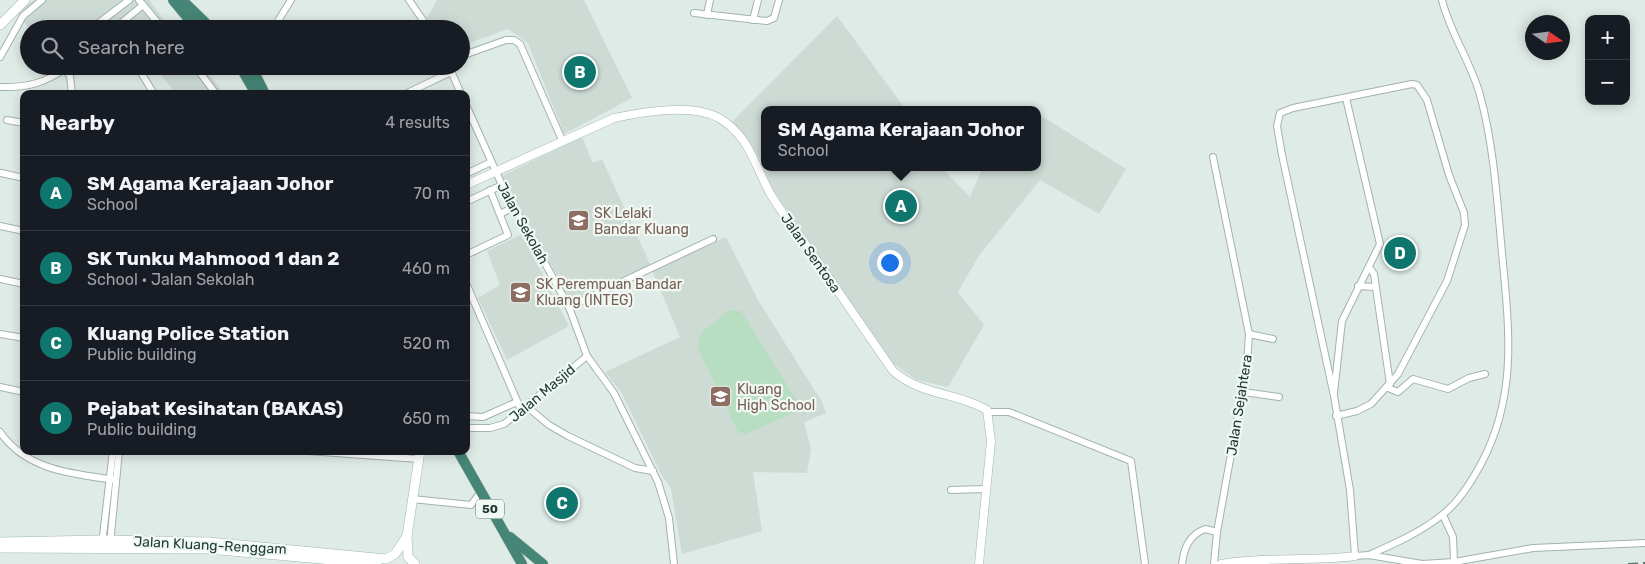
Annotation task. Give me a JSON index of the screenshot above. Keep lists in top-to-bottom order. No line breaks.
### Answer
{"streets":{"highway":["50"],"main road":["Jalan Kluang-Renggam"],"street":["Jalan Sekolah","Jalan Sentosa","Jalan Masjid","Jalan Sejahtera"]},"crossings":[["Jalan Sekolah","Jalan Sentosa"],["Jalan Sekolah","Jalan Masjid"]],"places":{"school or university":["SK Lelaki Bandar Kluang","SK Perempuan Bandar Kluang (INTEG)","Kluang High School"]},"north":"right","page":{"map_buttons":["+","−"],"search":"Search here","pins":["B","A","D","C"],"heading":["Nearby","4 results"],"popup":["SM Agama Kerajaan Johor","School"],"list":[{"mark":"A","name":"SM Agama Kerajaan Johor","note":"School","value":"70 m"},{"mark":"B","name":"SK Tunku Mahmood 1 dan 2","note":"School · Jalan Sekolah","value":"460 m"},{"mark":"C","name":"Kluang Police Station","note":"Public building","value":"520 m"},{"mark":"D","name":"Pejabat Kesihatan (BAKAS)","note":"Public building","value":"650 m"}]}}
